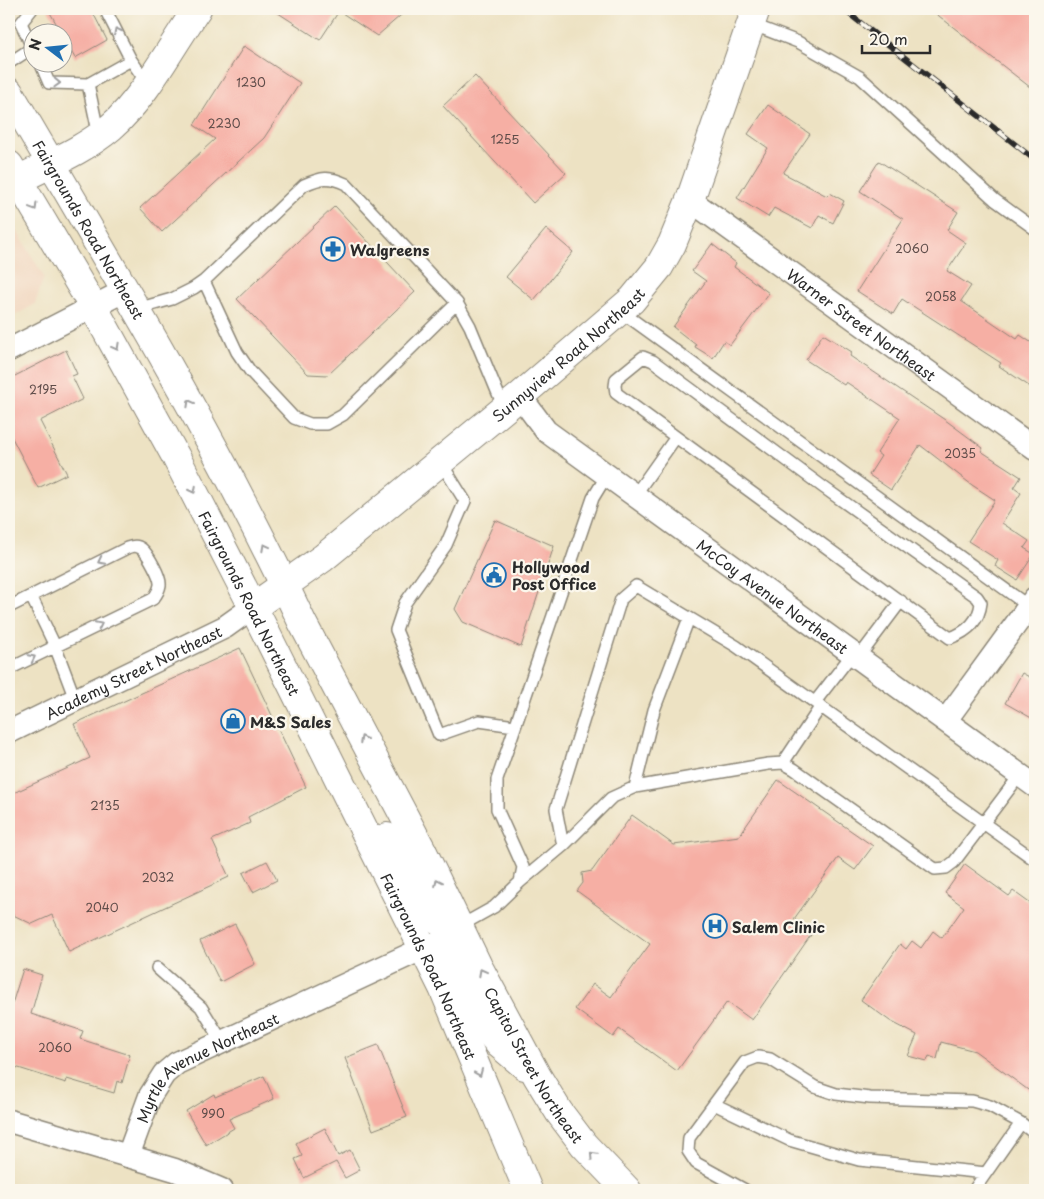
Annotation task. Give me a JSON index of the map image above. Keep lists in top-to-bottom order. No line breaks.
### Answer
{"streets":{"main road":["Fairgrounds Road Northeast","Sunnyview Road Northeast","Capitol Street Northeast"],"street":["Warner Street Northeast","McCoy Avenue Northeast","Academy Street Northeast","Myrtle Avenue Northeast"]},"crossings":[["Fairgrounds Road Northeast","Sunnyview Road Northeast"],["Fairgrounds Road Northeast","Academy Street Northeast"],["Fairgrounds Road Northeast","Capitol Street Northeast"],["Fairgrounds Road Northeast","Myrtle Avenue Northeast"],["Warner Street Northeast","Sunnyview Road Northeast"],["Sunnyview Road Northeast","McCoy Avenue Northeast"],["Sunnyview Road Northeast","Academy Street Northeast"]],"places":{"pharmacy":["Walgreens"],"public building":["Hollywood Post Office"],"shop":["M&S Sales"],"hospital":["Salem Clinic"]},"house_numbers":["1230","2230","1255","2060","2058","2195","2035","2135","2032","2040","2060","990"],"scale_bar":"20 m","north":"left"}
